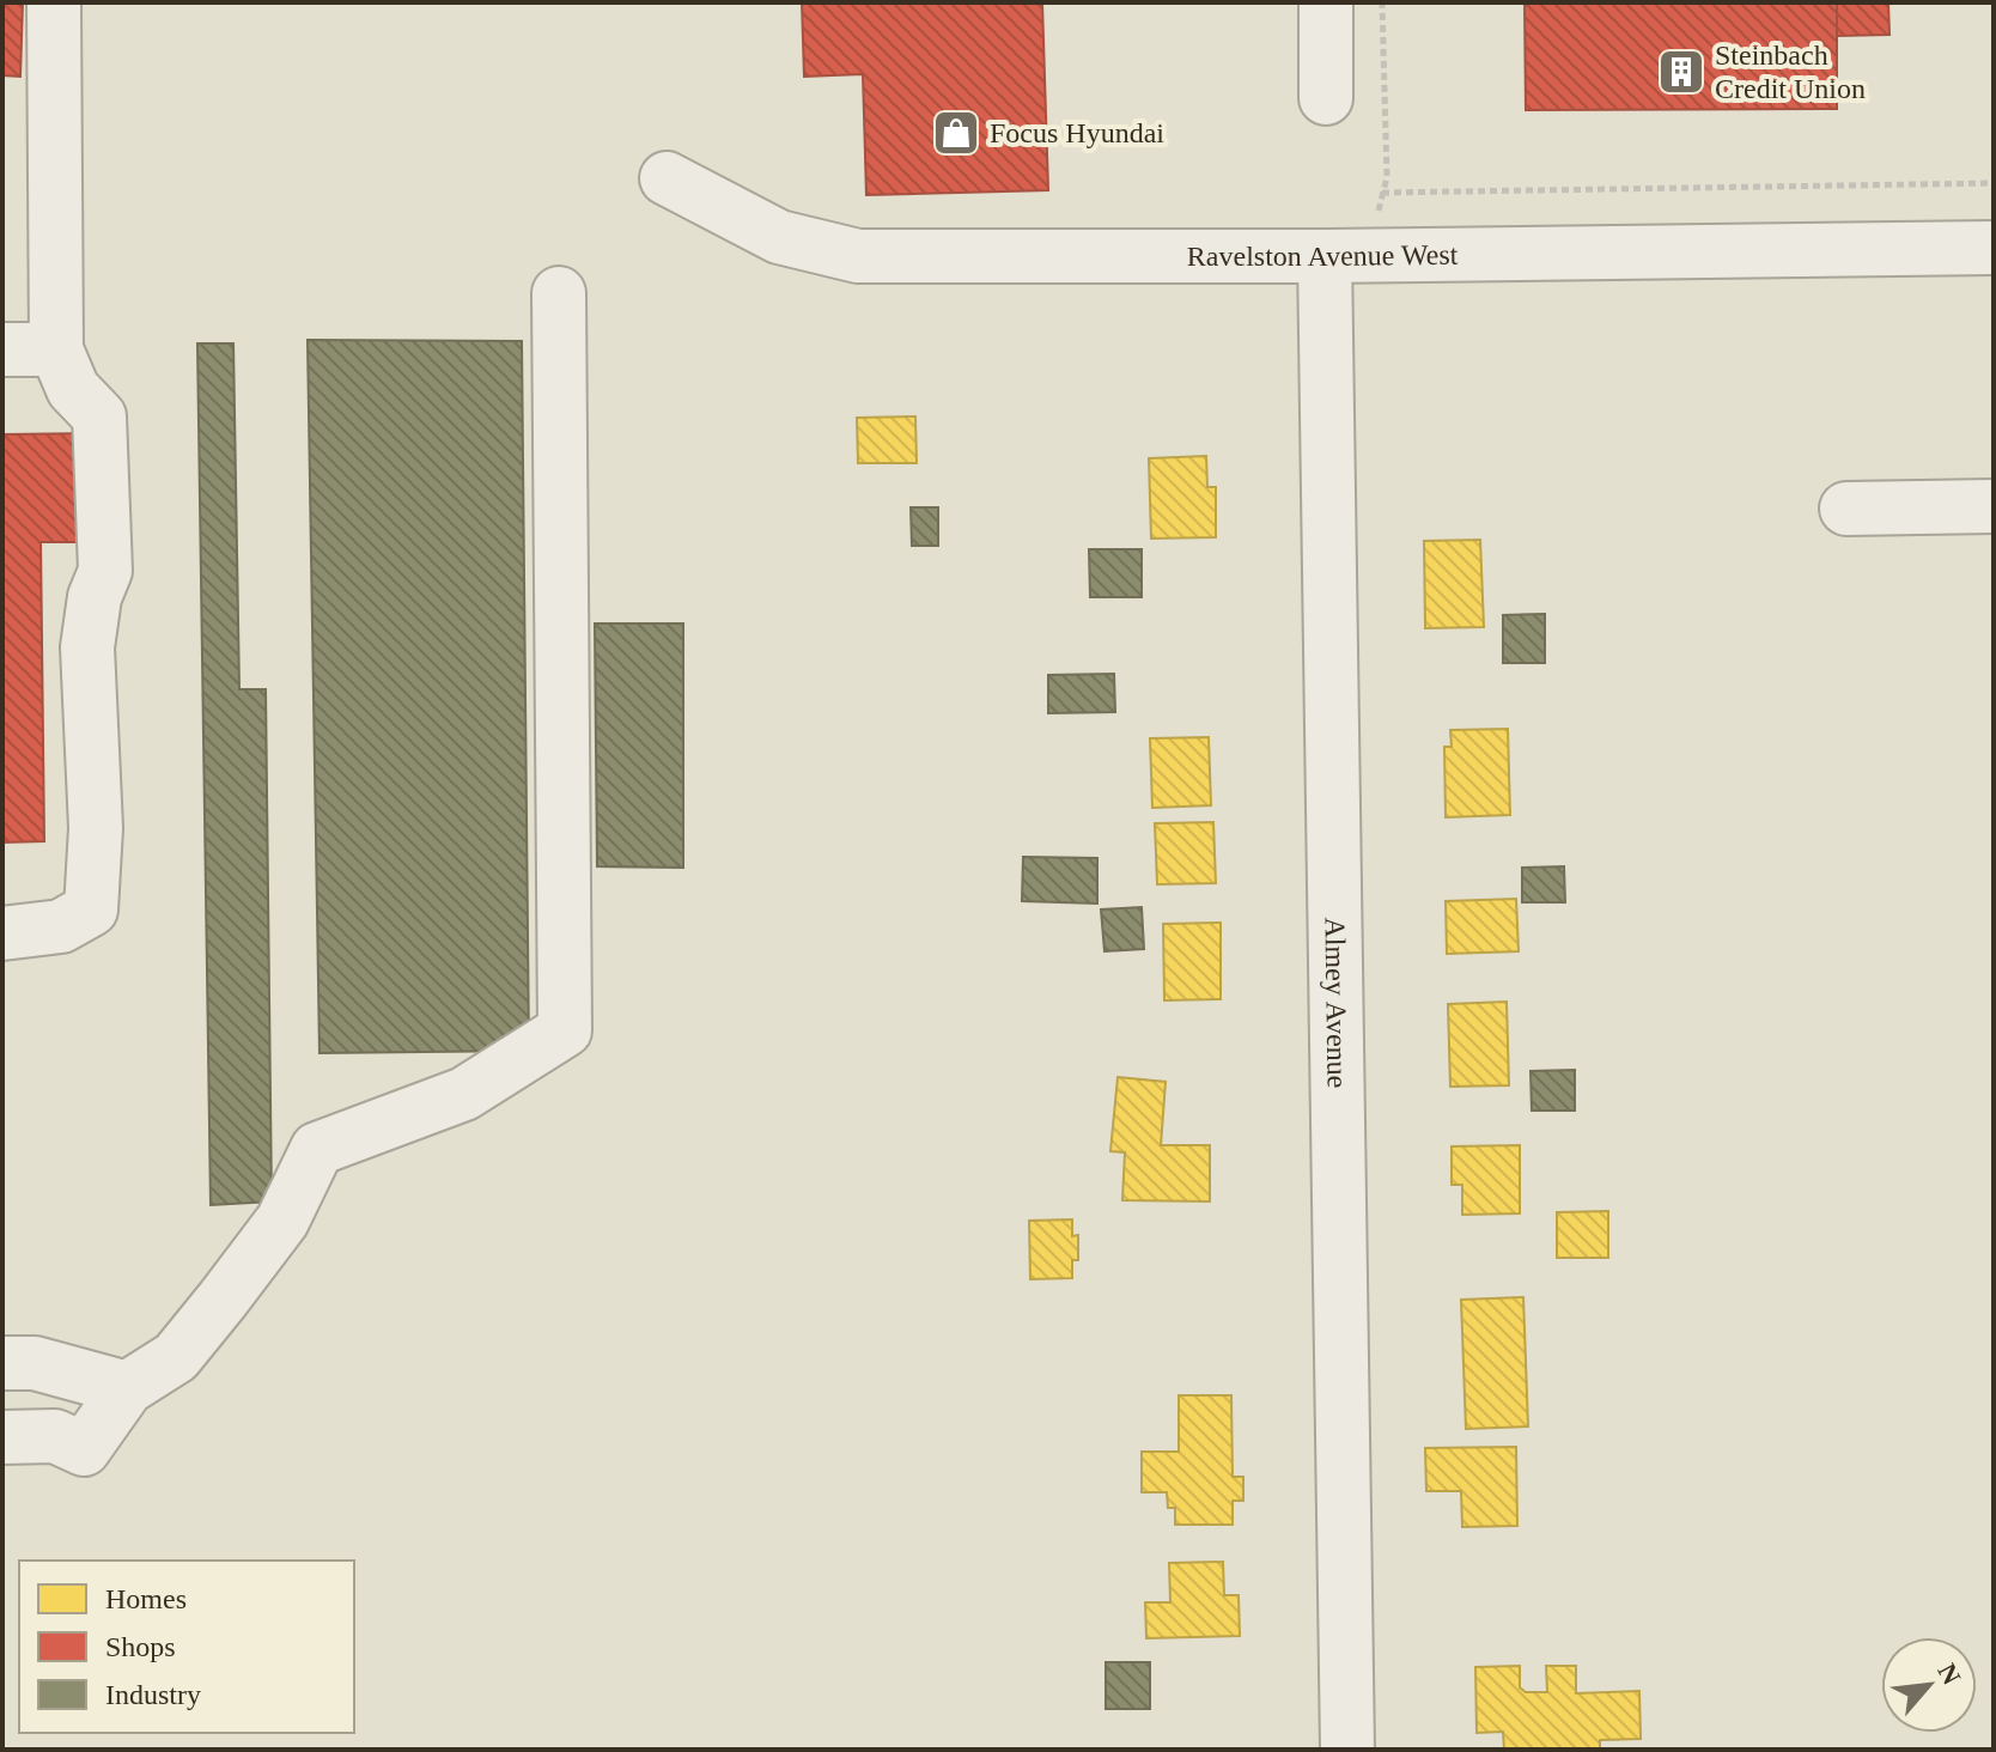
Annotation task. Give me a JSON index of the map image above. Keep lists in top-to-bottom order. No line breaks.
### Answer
{"streets":{"street":["Ravelston Avenue West","Almey Avenue"]},"crossings":[["Ravelston Avenue West","Almey Avenue"]],"places":{"building":["Steinbach Credit Union"],"shop":["Focus Hyundai"]},"legend":["Homes","Shops","Industry"],"north":"top right"}
